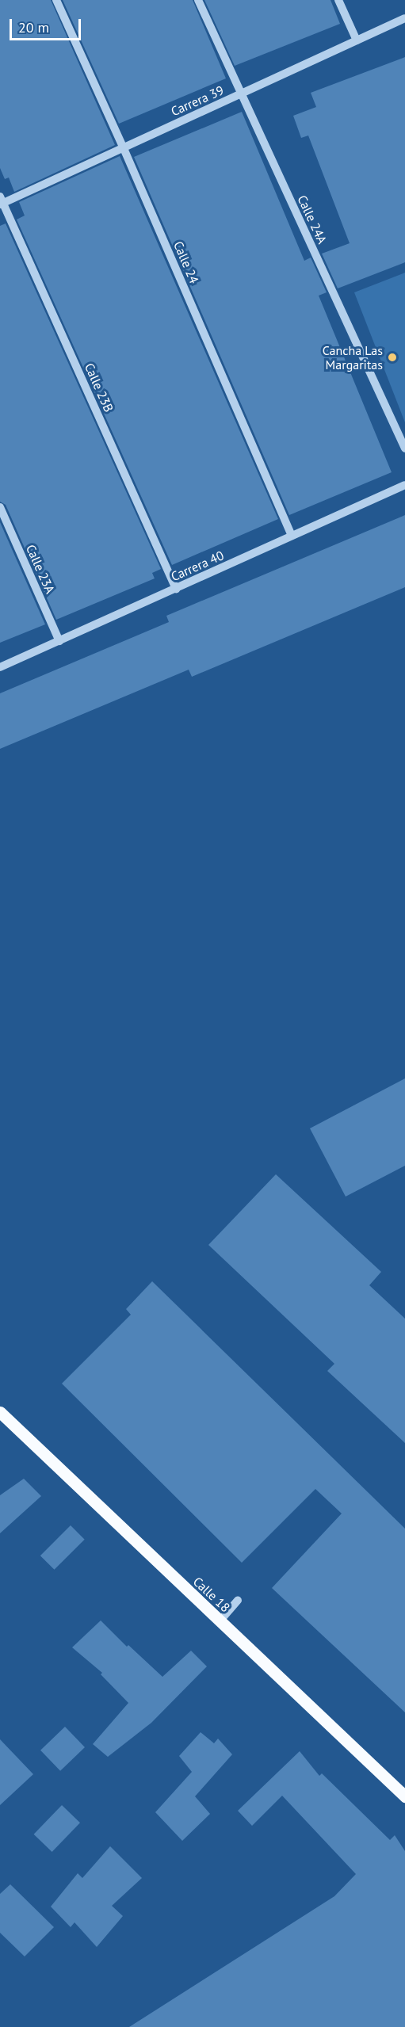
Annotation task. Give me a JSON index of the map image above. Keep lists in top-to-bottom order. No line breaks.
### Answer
{"streets":{"main road":["Calle 18"],"street":["Carrera 39","Calle 24A","Calle 24","Calle 23B","Carrera 40","Calle 23A"]},"crossings":[["Carrera 39","Calle 24A"],["Carrera 39","Calle 24"],["Carrera 39","Calle 23B"],["Calle 24","Carrera 40"],["Calle 23B","Carrera 40"],["Carrera 40","Calle 23A"]],"places":["Cancha Las Margaritas"],"scale_bar":"20 m"}
